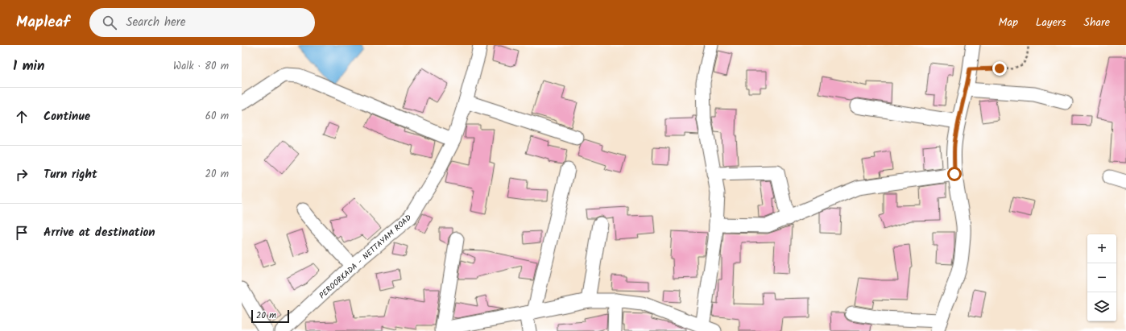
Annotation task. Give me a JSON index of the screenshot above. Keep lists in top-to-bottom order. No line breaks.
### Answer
{"streets":{"street":["PEROORKADA - NETTAYAM ROAD"]},"scale_bar":"20 m","page":{"header":"Mapleaf","search":"Search here","nav":["Map","Layers","Share"],"heading":["1 min","Walk · 80 m"],"list":[["Continue","60 m"],["Turn right","20 m"],"Arrive at destination"],"map_buttons":["+","−"],"scale":"20 m"}}
